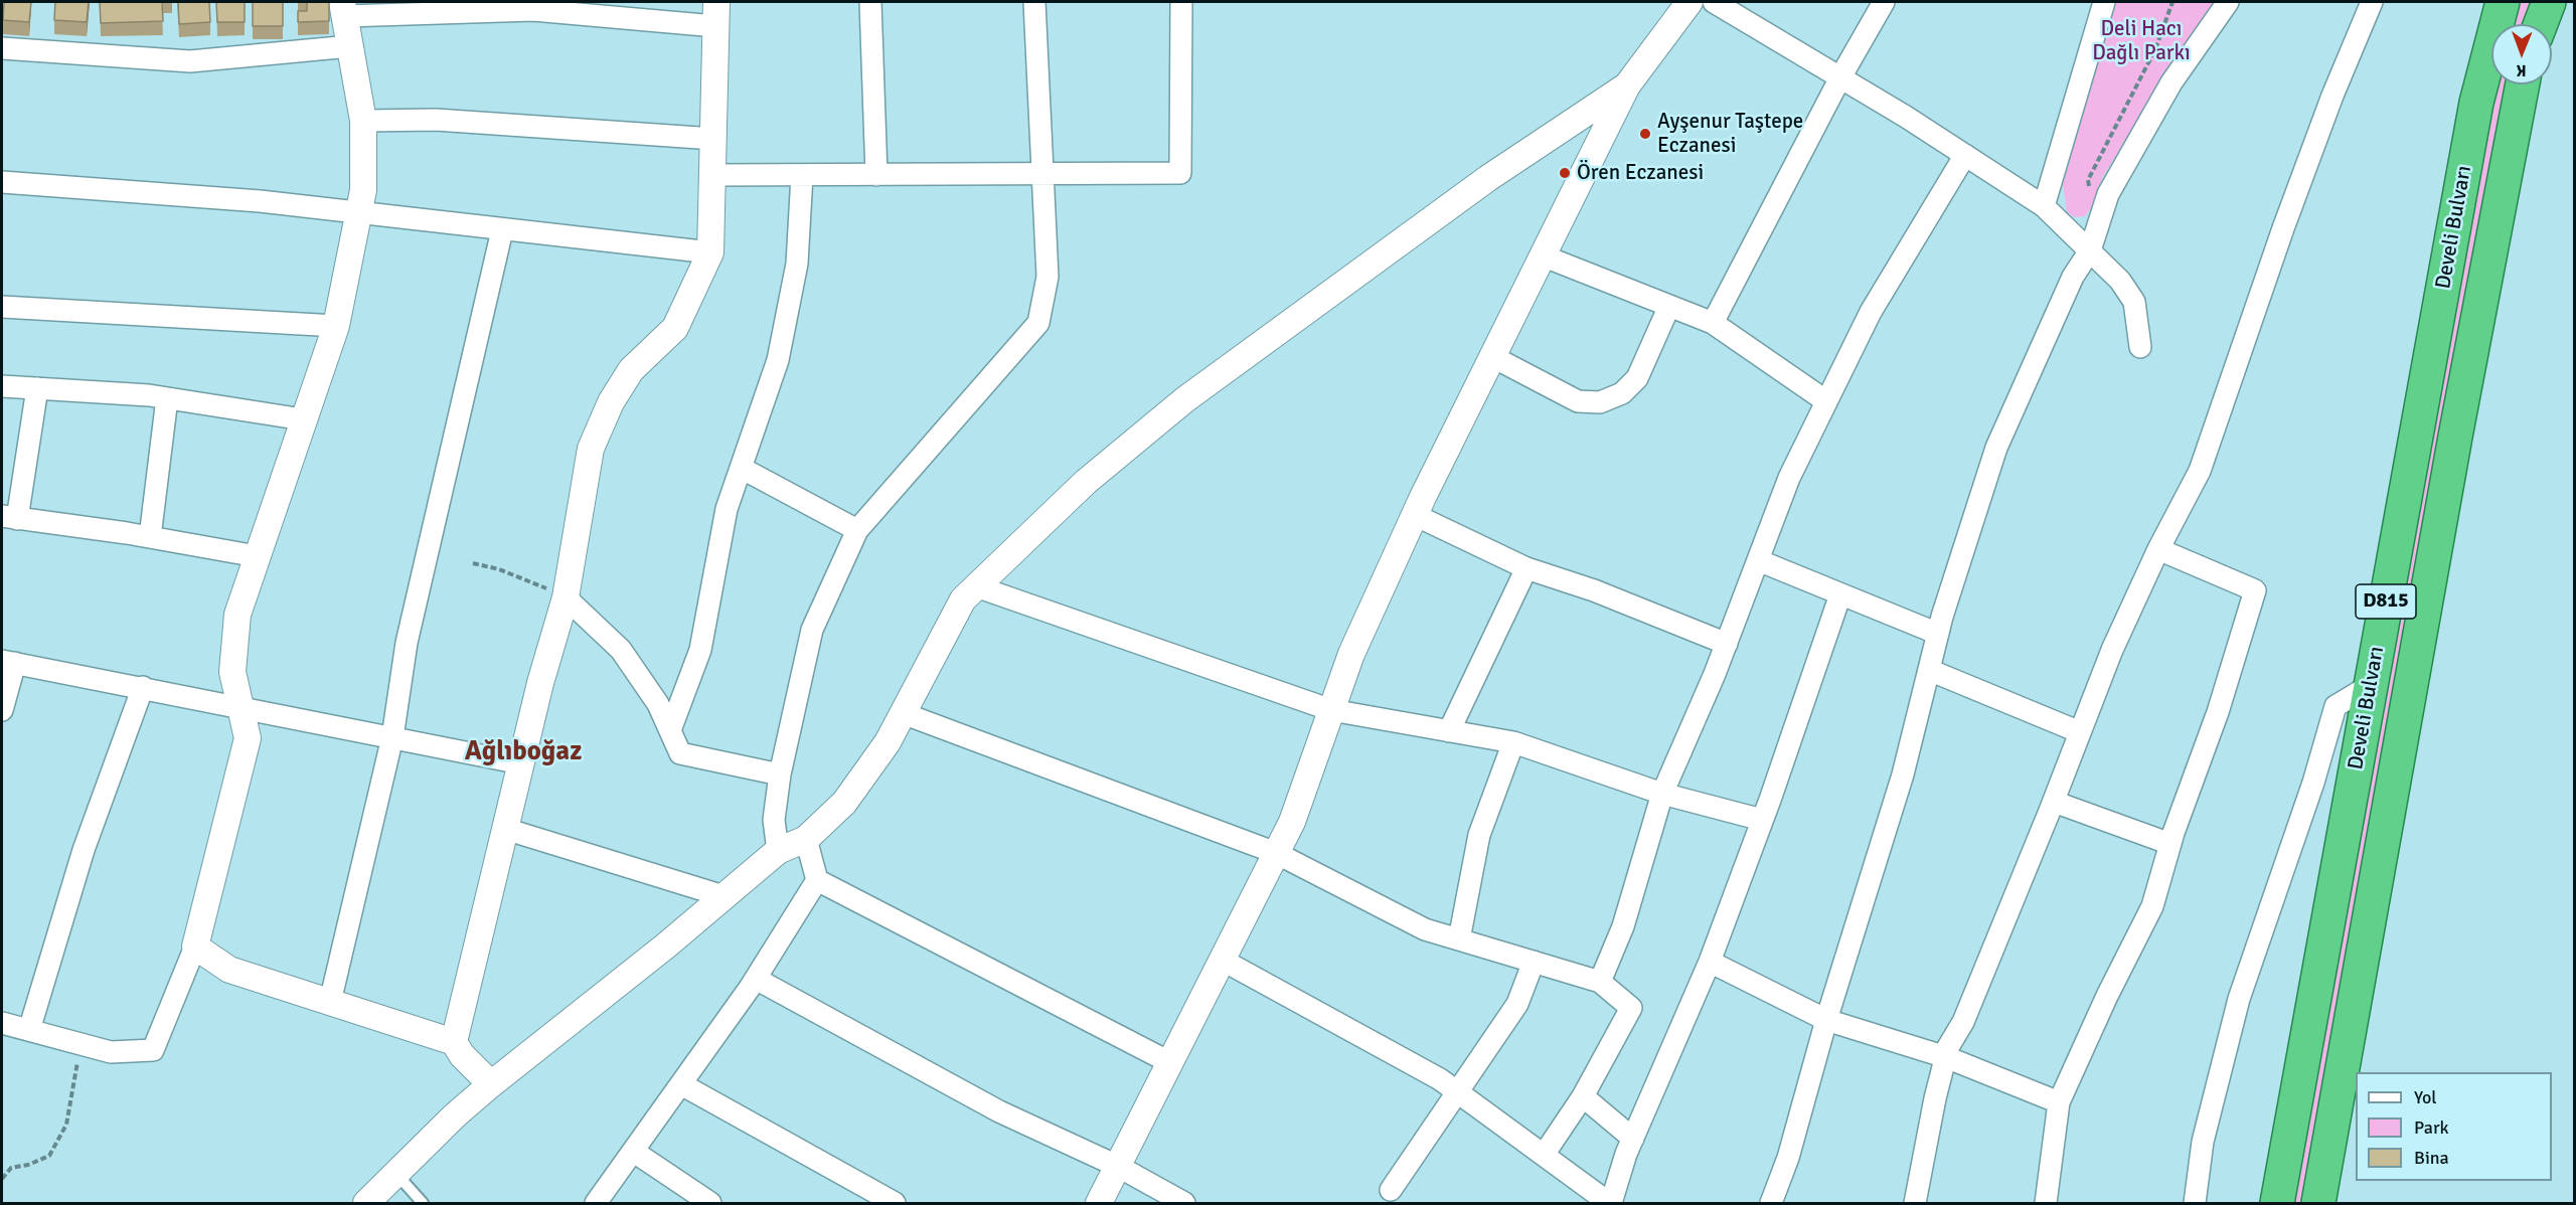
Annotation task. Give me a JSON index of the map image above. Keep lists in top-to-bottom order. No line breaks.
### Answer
{"streets":{"highway":["Develi Bulvarı","D815"]},"districts":["Ağlıboğaz"],"parks":["Deli Hacı Dağlı Parkı"],"places":["Ayşenur Taştepe Eczanesi","Ören Eczanesi"],"legend":["Yol","Park","Bina"],"north":"bottom"}
